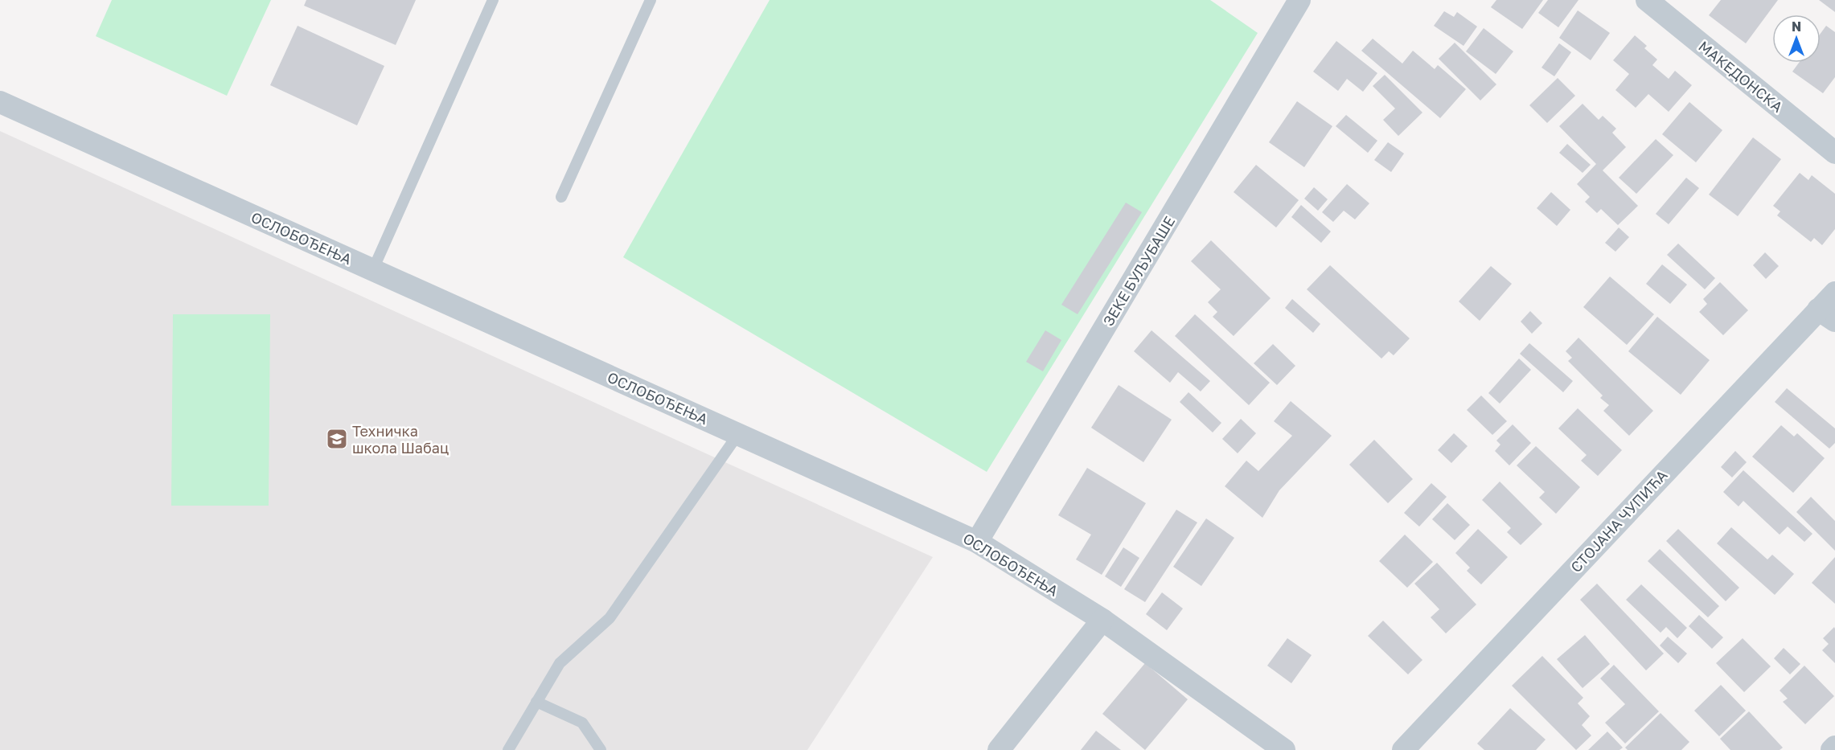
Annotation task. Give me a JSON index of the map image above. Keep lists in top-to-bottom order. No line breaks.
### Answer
{"streets":{"street":["МАКЕДОНСКА","ОСЛОБОЂЕЊА","ЗЕКЕ БУЉУБАШЕ","СТОЈАНА ЧУПИЋА"]},"crossings":[["ОСЛОБОЂЕЊА","ЗЕКЕ БУЉУБАШЕ"]],"places":{"school or university":["Техничка школа Шабац"]},"north":"top"}
